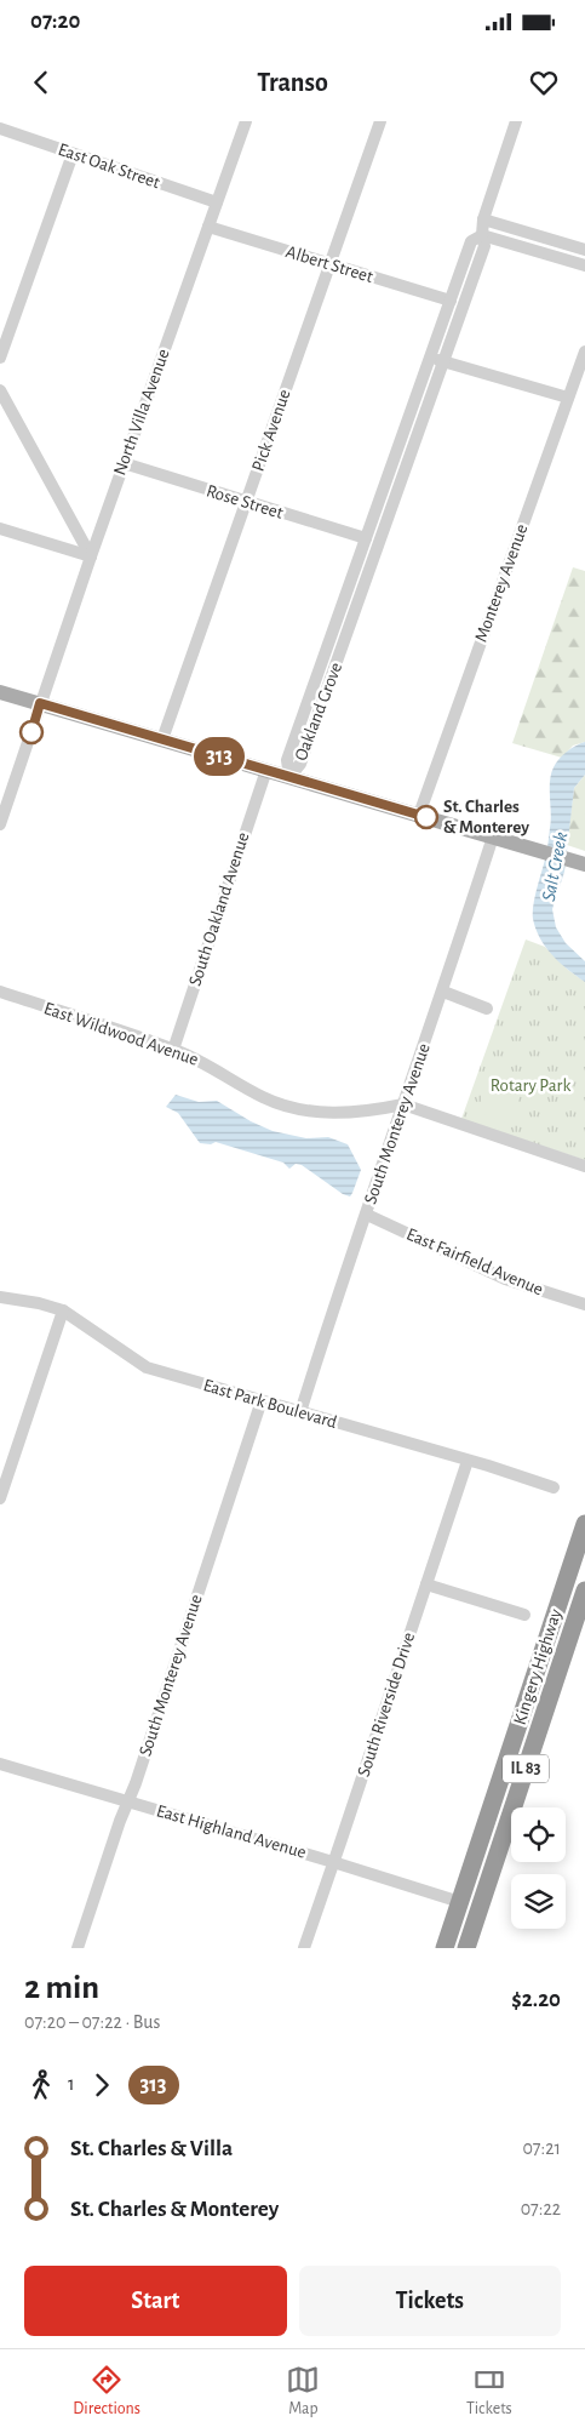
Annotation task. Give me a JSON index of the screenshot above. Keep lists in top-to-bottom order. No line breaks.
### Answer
{"streets":{"highway":["Kingery Highway","IL 83"],"street":["East Oak Street","Albert Street","North Villa Avenue","Pick Avenue","Rose Street","Monterey Avenue","Oakland Grove","South Oakland Avenue","East Wildwood Avenue","South Monterey Avenue","East Fairfield Avenue","East Park Boulevard","South Riverside Drive","East Highland Avenue"]},"crossings":[["East Oak Street","North Villa Avenue"],["Albert Street","North Villa Avenue"],["Albert Street","Pick Avenue"],["Albert Street","Oakland Grove"],["North Villa Avenue","Rose Street"],["Pick Avenue","Rose Street"],["Rose Street","Oakland Grove"],["South Oakland Avenue","East Wildwood Avenue"],["East Wildwood Avenue","South Monterey Avenue"],["South Monterey Avenue","East Fairfield Avenue"],["South Monterey Avenue","East Park Boulevard"],["South Monterey Avenue","East Highland Avenue"],["East Park Boulevard","South Riverside Drive"],["Kingery Highway","East Highland Avenue"],["South Riverside Drive","East Highland Avenue"]],"water":["Salt Creek"],"parks":["Rotary Park"],"places":["St. Charles & Monterey"],"lines":["bus line 313"],"page":{"status":"07:20","header":"Transo","on_map":"313","heading":["2 min","07:20 – 07:22 · Bus","$2.20"],"legs":["1","313"],"list":[{"name":"St. Charles & Villa","value":"07:21"},{"name":"St. Charles & Monterey","value":"07:22"}],"buttons":["Start","Tickets"],"tabs":["Directions","Map","Tickets"]}}
